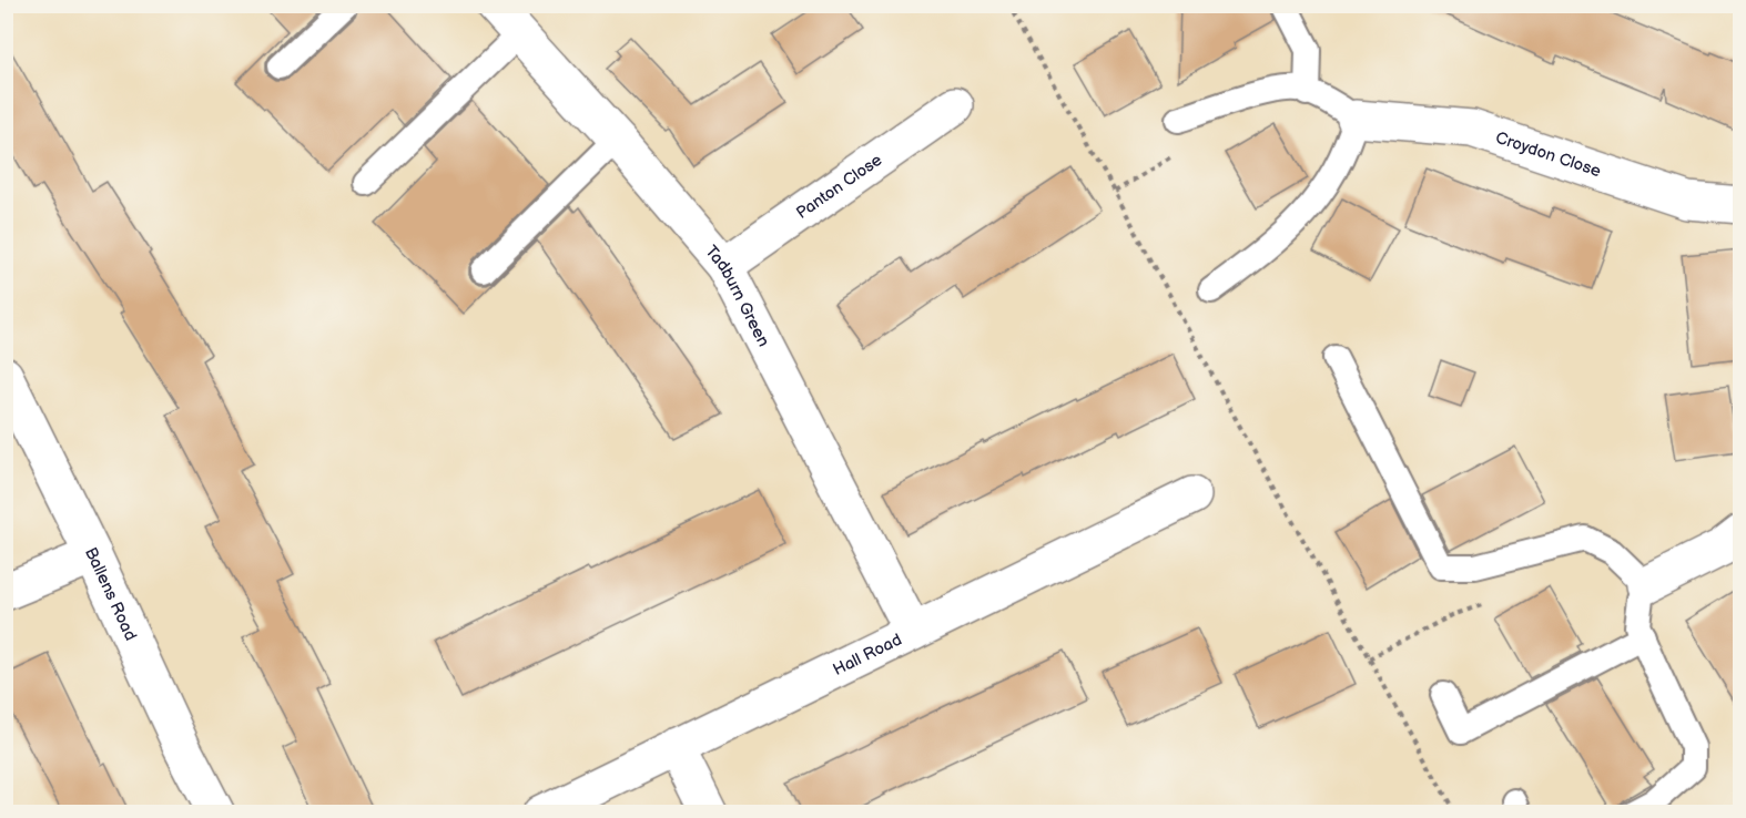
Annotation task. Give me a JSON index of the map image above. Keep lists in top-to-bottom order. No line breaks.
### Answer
{"streets":{"street":["Croydon Close","Panton Close","Tadburn Green","Ballens Road","Hall Road"]},"crossings":[["Panton Close","Tadburn Green"],["Tadburn Green","Hall Road"]]}
